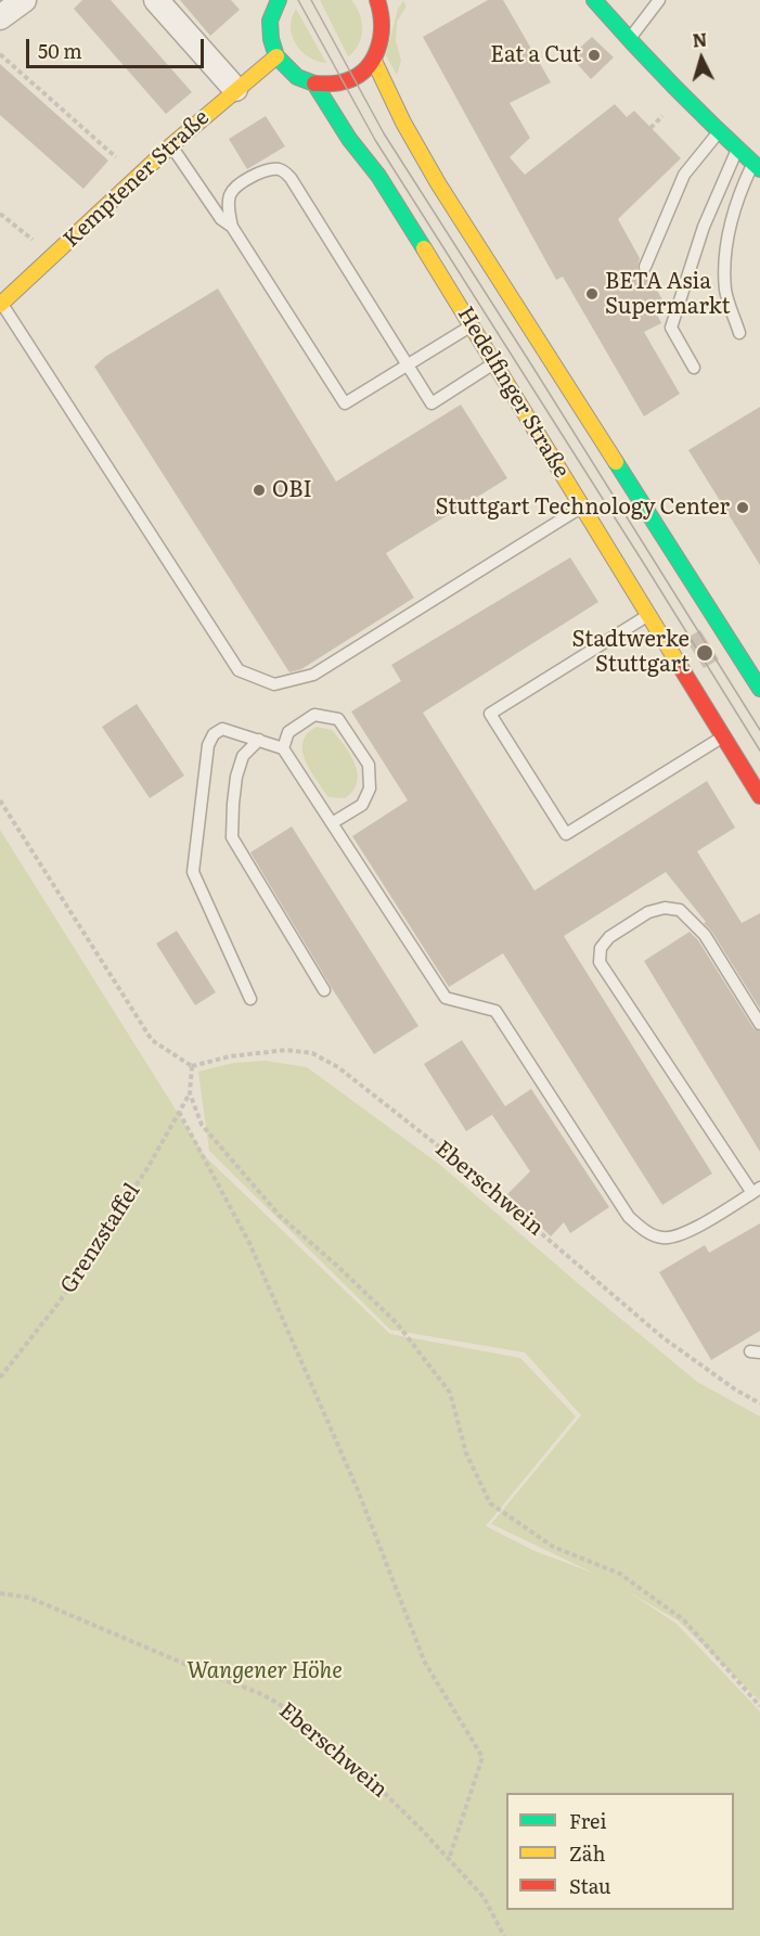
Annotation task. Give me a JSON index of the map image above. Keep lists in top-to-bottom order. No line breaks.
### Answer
{"streets":{"street":["Kemptener Straße","Hedelfinger Straße"],"path":["Eberschwein","Grenzstaffel"]},"crossings":[["Kemptener Straße","Hedelfinger Straße"]],"parks":["Wangener Höhe"],"places":["Eat a Cut","BETA Asia Supermarkt","OBI","Stuttgart Technology Center","Stadtwerke Stuttgart"],"legend":["Frei","Zäh","Stau"],"scale_bar":"50 m","north":"top"}
